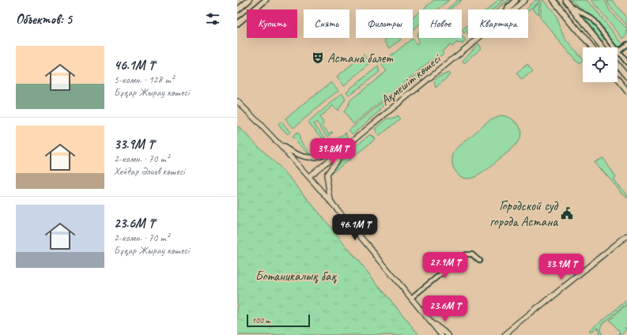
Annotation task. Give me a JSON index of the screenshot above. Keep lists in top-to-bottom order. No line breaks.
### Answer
{"streets":{"street":["Ақмешіт көшесі"]},"parks":["Ботаникалық бақ"],"places":{"theatre":["Астана балет"],"public building":["Городской суд города Астана"]},"scale_bar":"100 m","page":{"heading":"Объектов: 5","chip":["Купить","Снять","Фильтры","Новое","Квартира"],"list":[{"name":"46.1M ₸","note":"5-комн. · 128 m² · Бұқар Жырау көшесі"},{"name":"33.9M ₸","note":"2-комн. · 70 m² · Хейдар Әлиев көшесі"},{"name":"23.6M ₸","note":"2-комн. · 70 m² · Бұқар Жырау көшесі"}],"price":["39.8M ₸","46.1M ₸","27.9M ₸","33.9M ₸","23.6M ₸"],"scale":"100 m"}}
